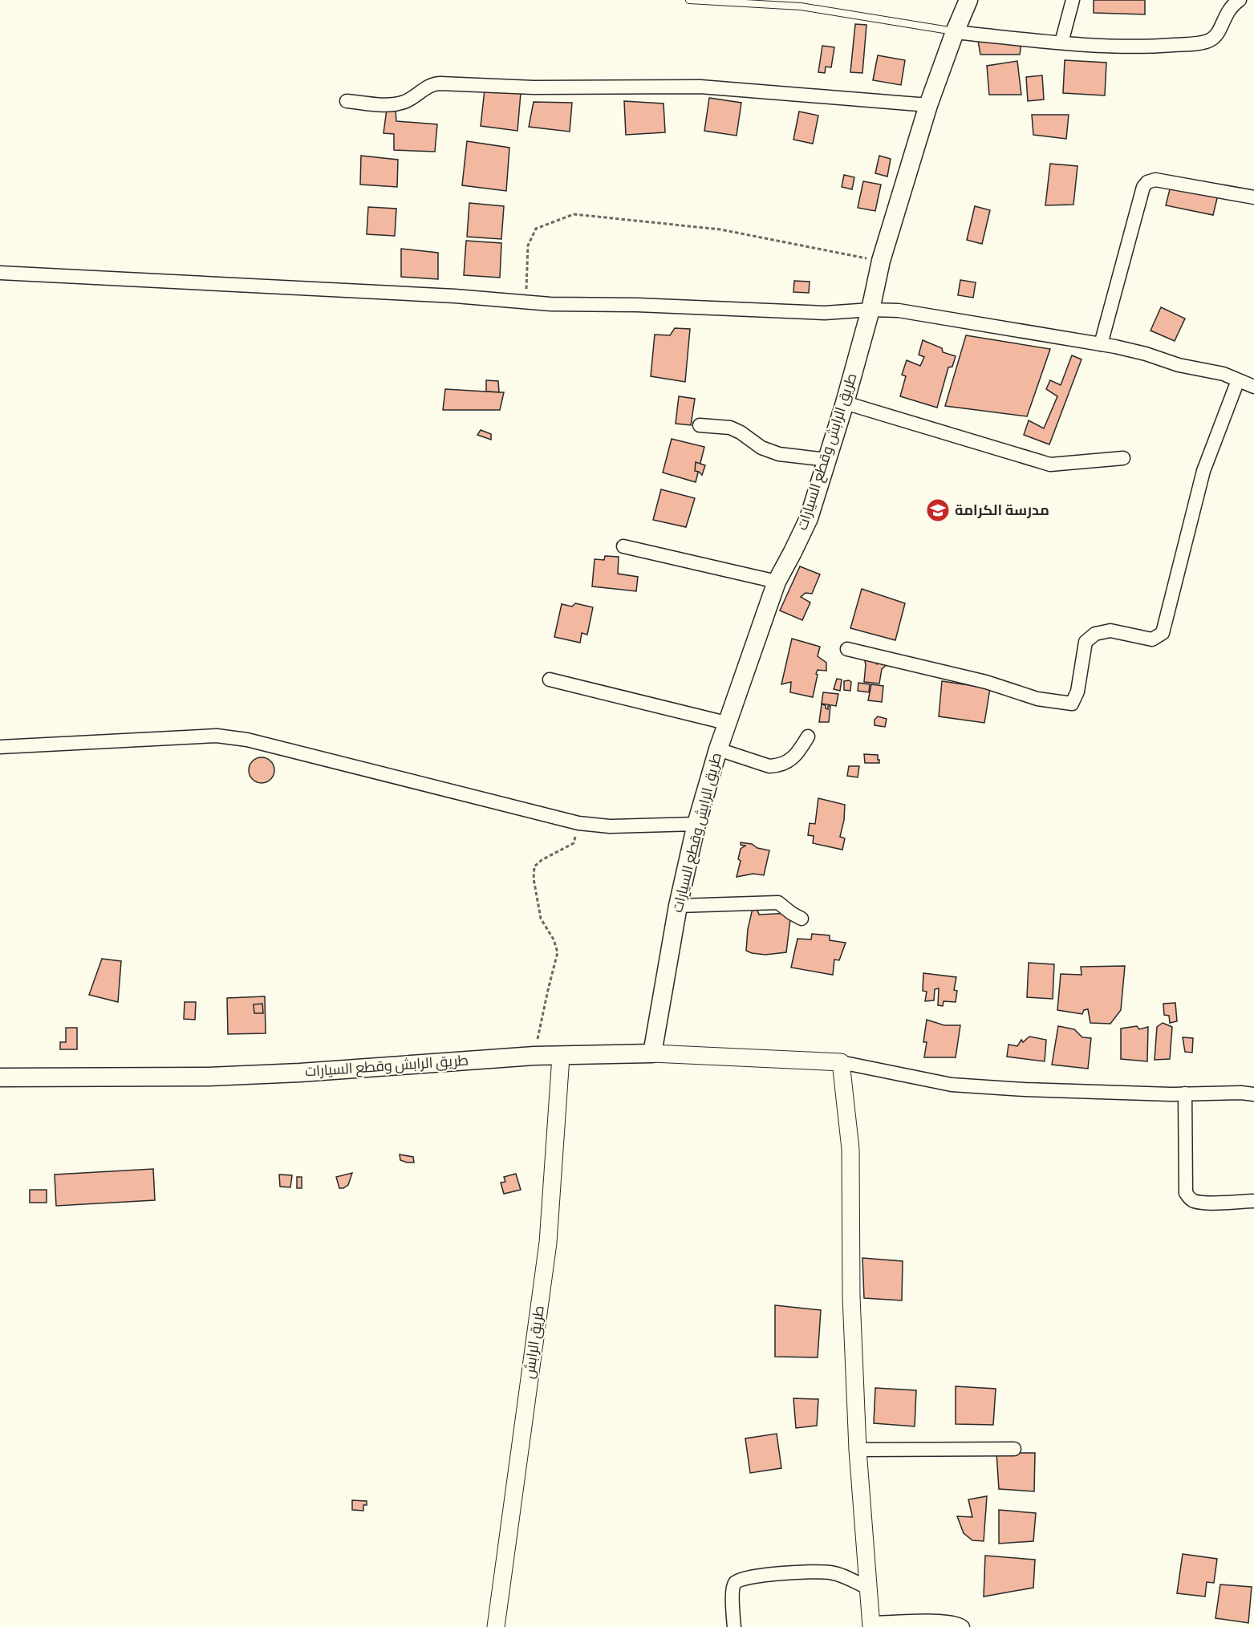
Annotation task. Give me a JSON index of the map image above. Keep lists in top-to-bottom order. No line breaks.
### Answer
{"streets":{"main road":["طريق الرابش وقطع السيارات"],"street":["طريق الرابش"]},"crossings":[["طريق الرابش وقطع السيارات","طريق الرابش"]],"places":{"school or university":["مدرسة الكرامة"]}}
